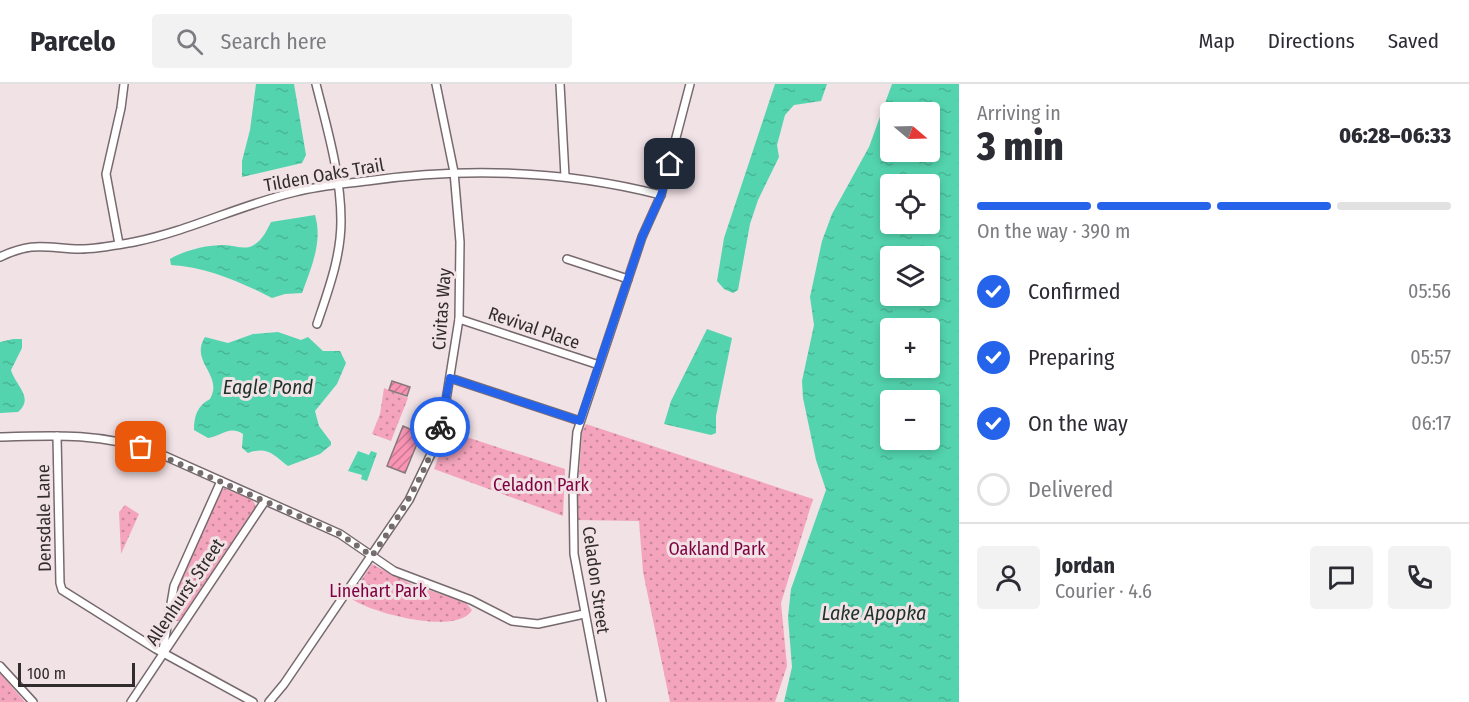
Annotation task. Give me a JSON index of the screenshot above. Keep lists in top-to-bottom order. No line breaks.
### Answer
{"streets":{"street":["Tilden Oaks Trail","Civitas Way","Revival Place","Densdale Lane","Celadon Street","Allenhurst Street"]},"crossings":[["Tilden Oaks Trail","Civitas Way"],["Tilden Oaks Trail","Celadon Street"],["Civitas Way","Revival Place"],["Revival Place","Celadon Street"],["Densdale Lane","Allenhurst Street"]],"water":["Eagle Pond","Lake Apopka"],"parks":["Celadon Park","Oakland Park","Linehart Park"],"scale_bar":"100 m","north":"right","page":{"header":"Parcelo","search":"Search here","nav":["Map","Directions","Saved"],"heading":["3 min","Arriving in","06:28–06:33"],"panel":["Jordan","Courier · 4.6"],"map_buttons":["+","−"],"bar":"On the way · 390 m","list":[["Confirmed","05:56"],["Preparing","05:57"],["On the way","06:17"],"Delivered"],"scale":"100 m"}}
